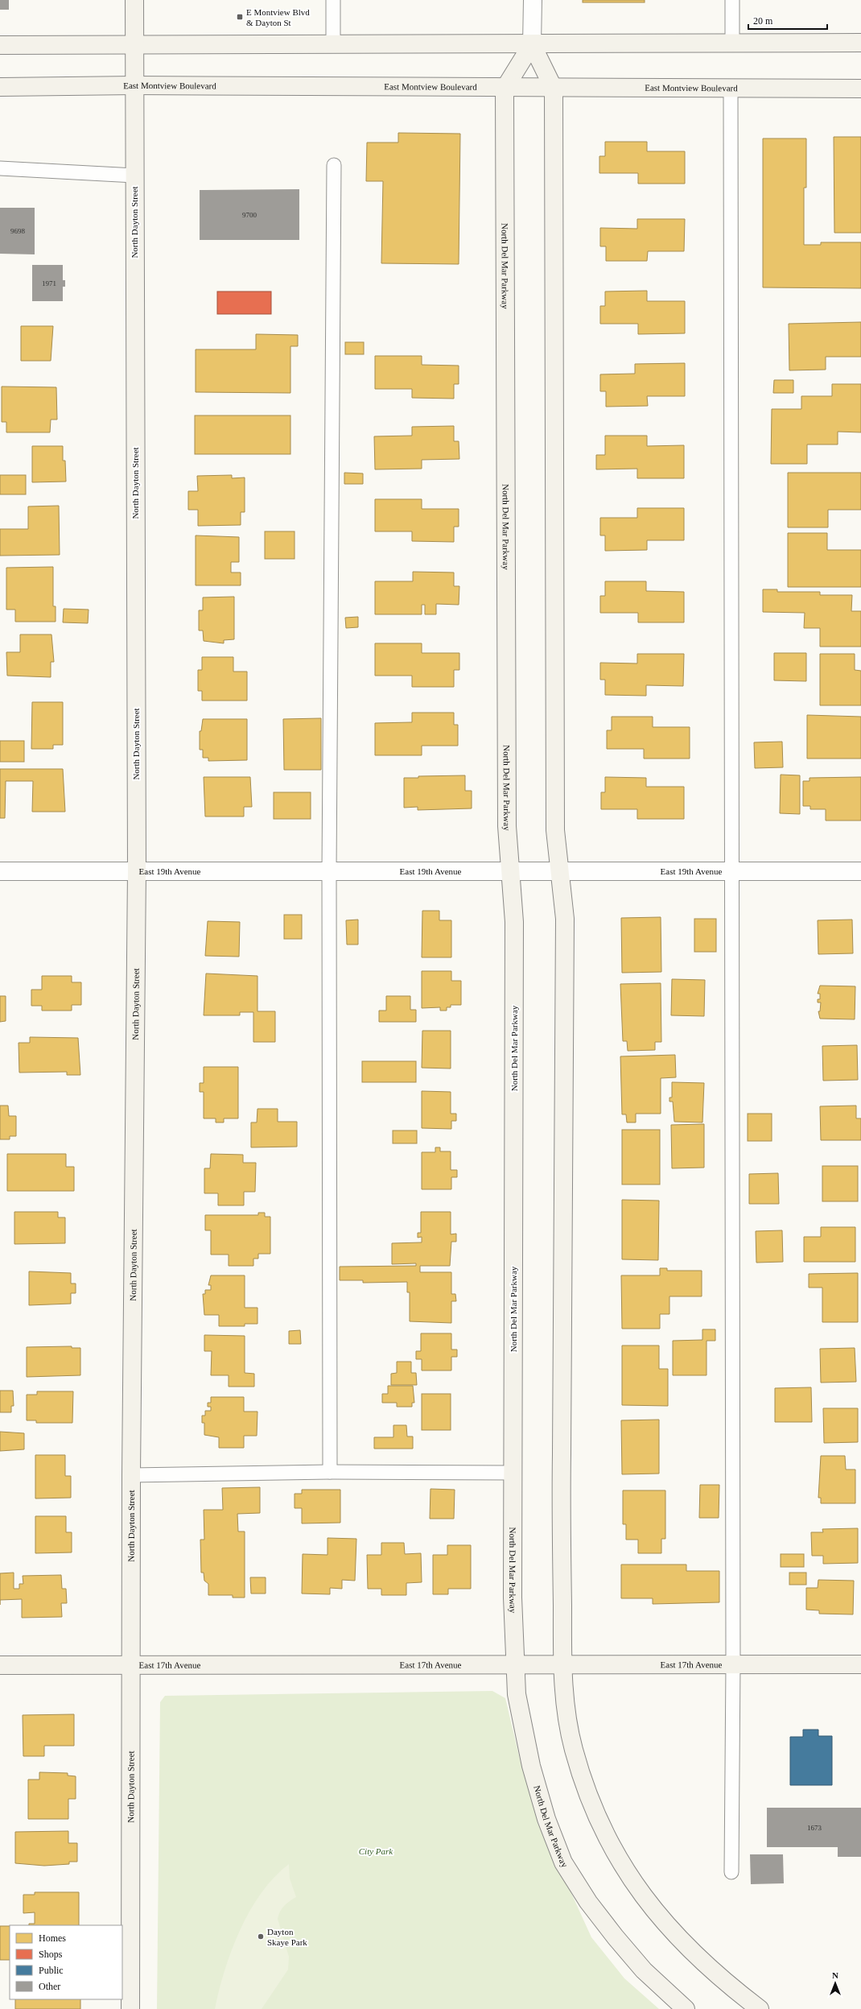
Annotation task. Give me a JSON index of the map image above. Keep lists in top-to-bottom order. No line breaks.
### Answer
{"streets":{"street":["East Montview Boulevard","North Dayton Street","North Del Mar Parkway","East 19th Avenue","East 17th Avenue"]},"crossings":[["East Montview Boulevard","North Dayton Street"],["East Montview Boulevard","North Del Mar Parkway"],["North Dayton Street","East 19th Avenue"],["North Dayton Street","East 17th Avenue"],["North Del Mar Parkway","East 19th Avenue"],["North Del Mar Parkway","East 17th Avenue"]],"parks":["City Park"],"places":{"transit":["E Montview Blvd & Dayton St"],"other":["Dayton Skaye Park"]},"house_numbers":["9700","9698","1971","1673"],"legend":["Homes","Shops","Public","Other"],"scale_bar":"20 m","north":"top"}
